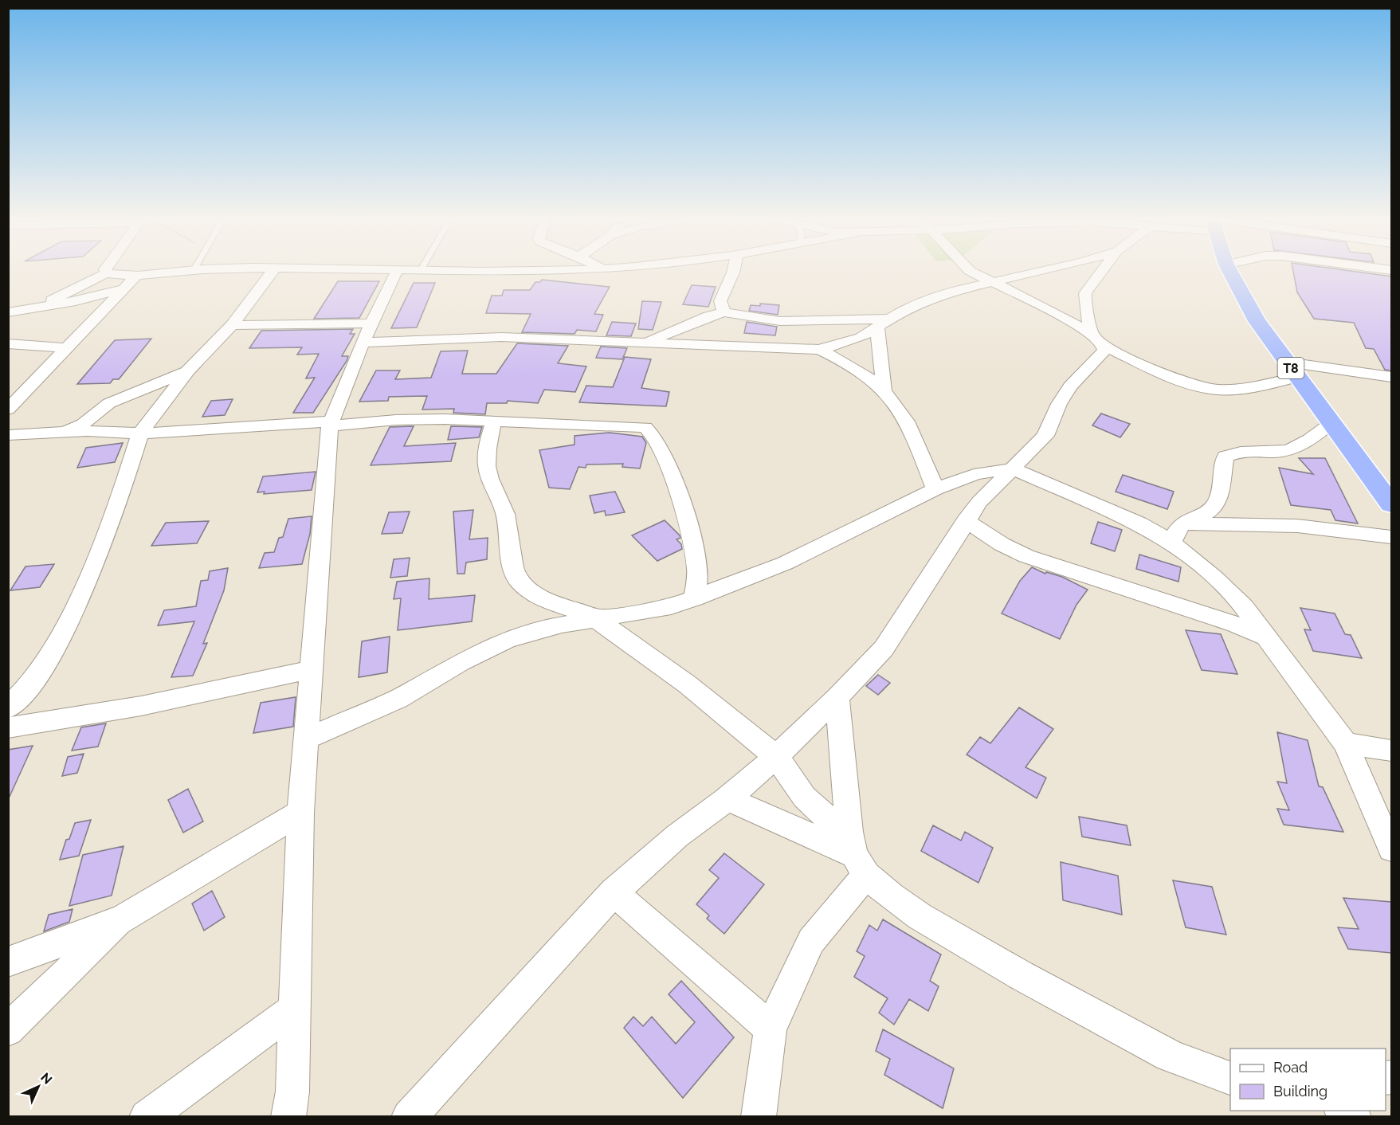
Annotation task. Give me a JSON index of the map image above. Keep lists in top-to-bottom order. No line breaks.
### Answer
{"streets":{"highway":["T8"]},"legend":["Road","Building"],"north":"top right"}
